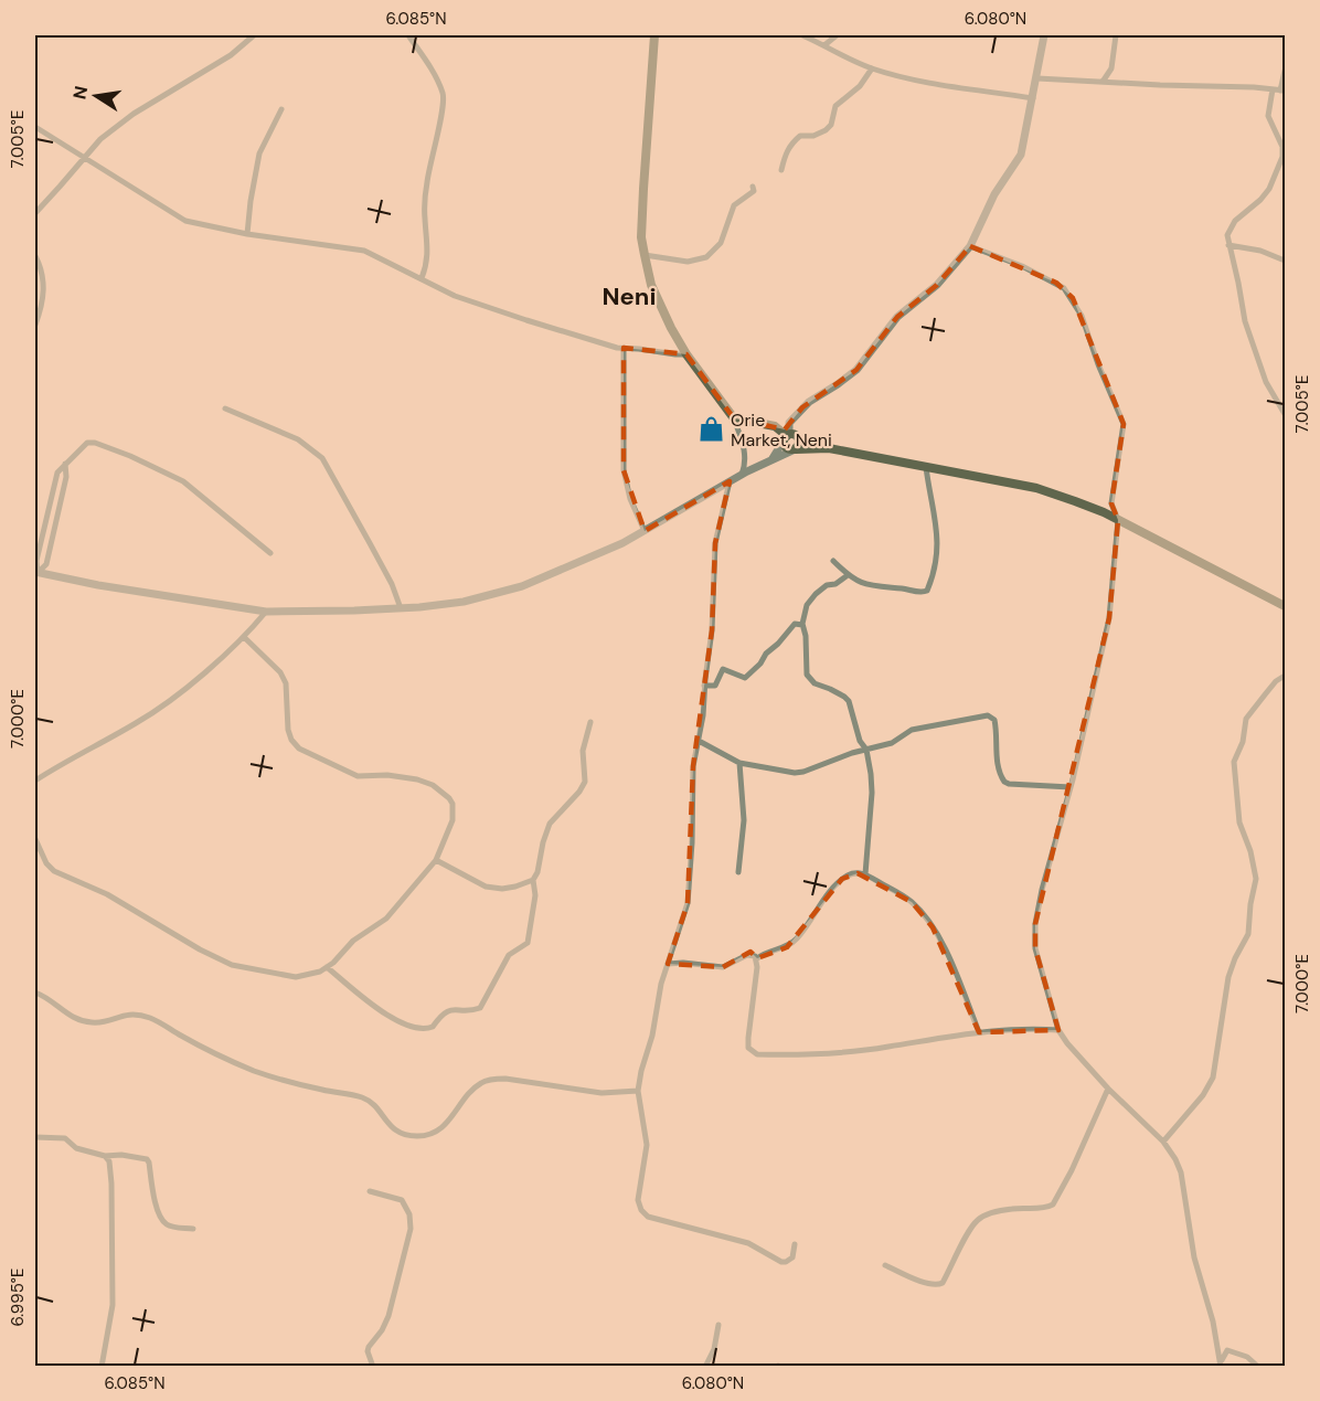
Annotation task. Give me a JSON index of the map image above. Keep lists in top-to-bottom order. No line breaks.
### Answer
{"districts":["Neni"],"places":{"shop":["Orie Market, Neni"]},"north":"left","coordinates":["6.085°N","6.080°N","7.005°E","7.000°E","6.995°E"]}
